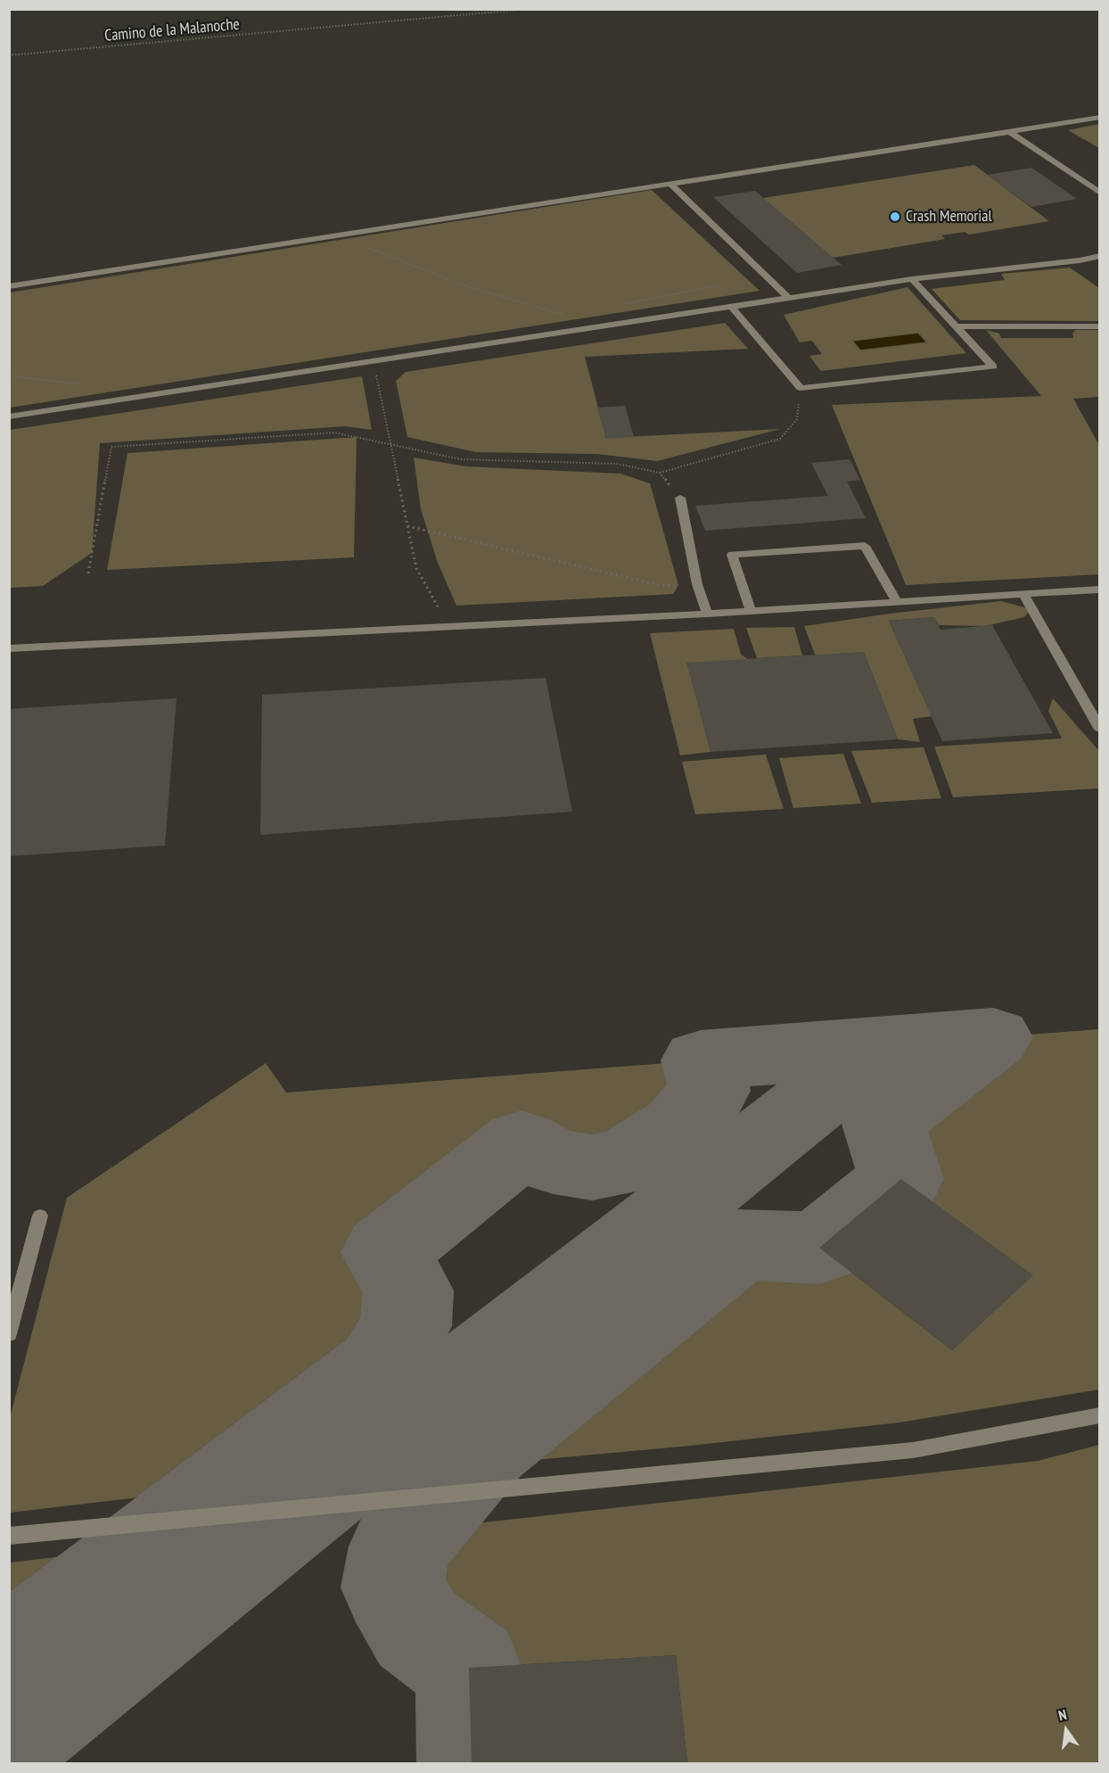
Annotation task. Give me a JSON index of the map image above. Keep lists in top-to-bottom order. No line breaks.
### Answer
{"streets":{"path":["Camino de la Malanoche"]},"places":["Crash Memorial"],"north":"top"}
